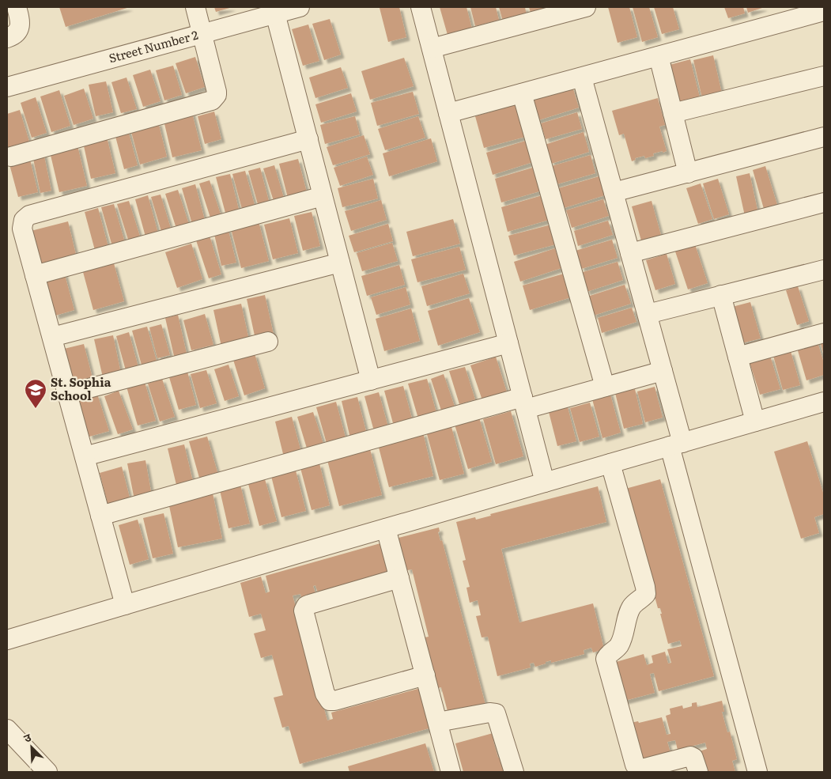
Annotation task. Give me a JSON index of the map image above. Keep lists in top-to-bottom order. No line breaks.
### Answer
{"streets":{"street":["Street Number 2"]},"places":{"school or university":["St. Sophia School"]},"north":"top left"}
